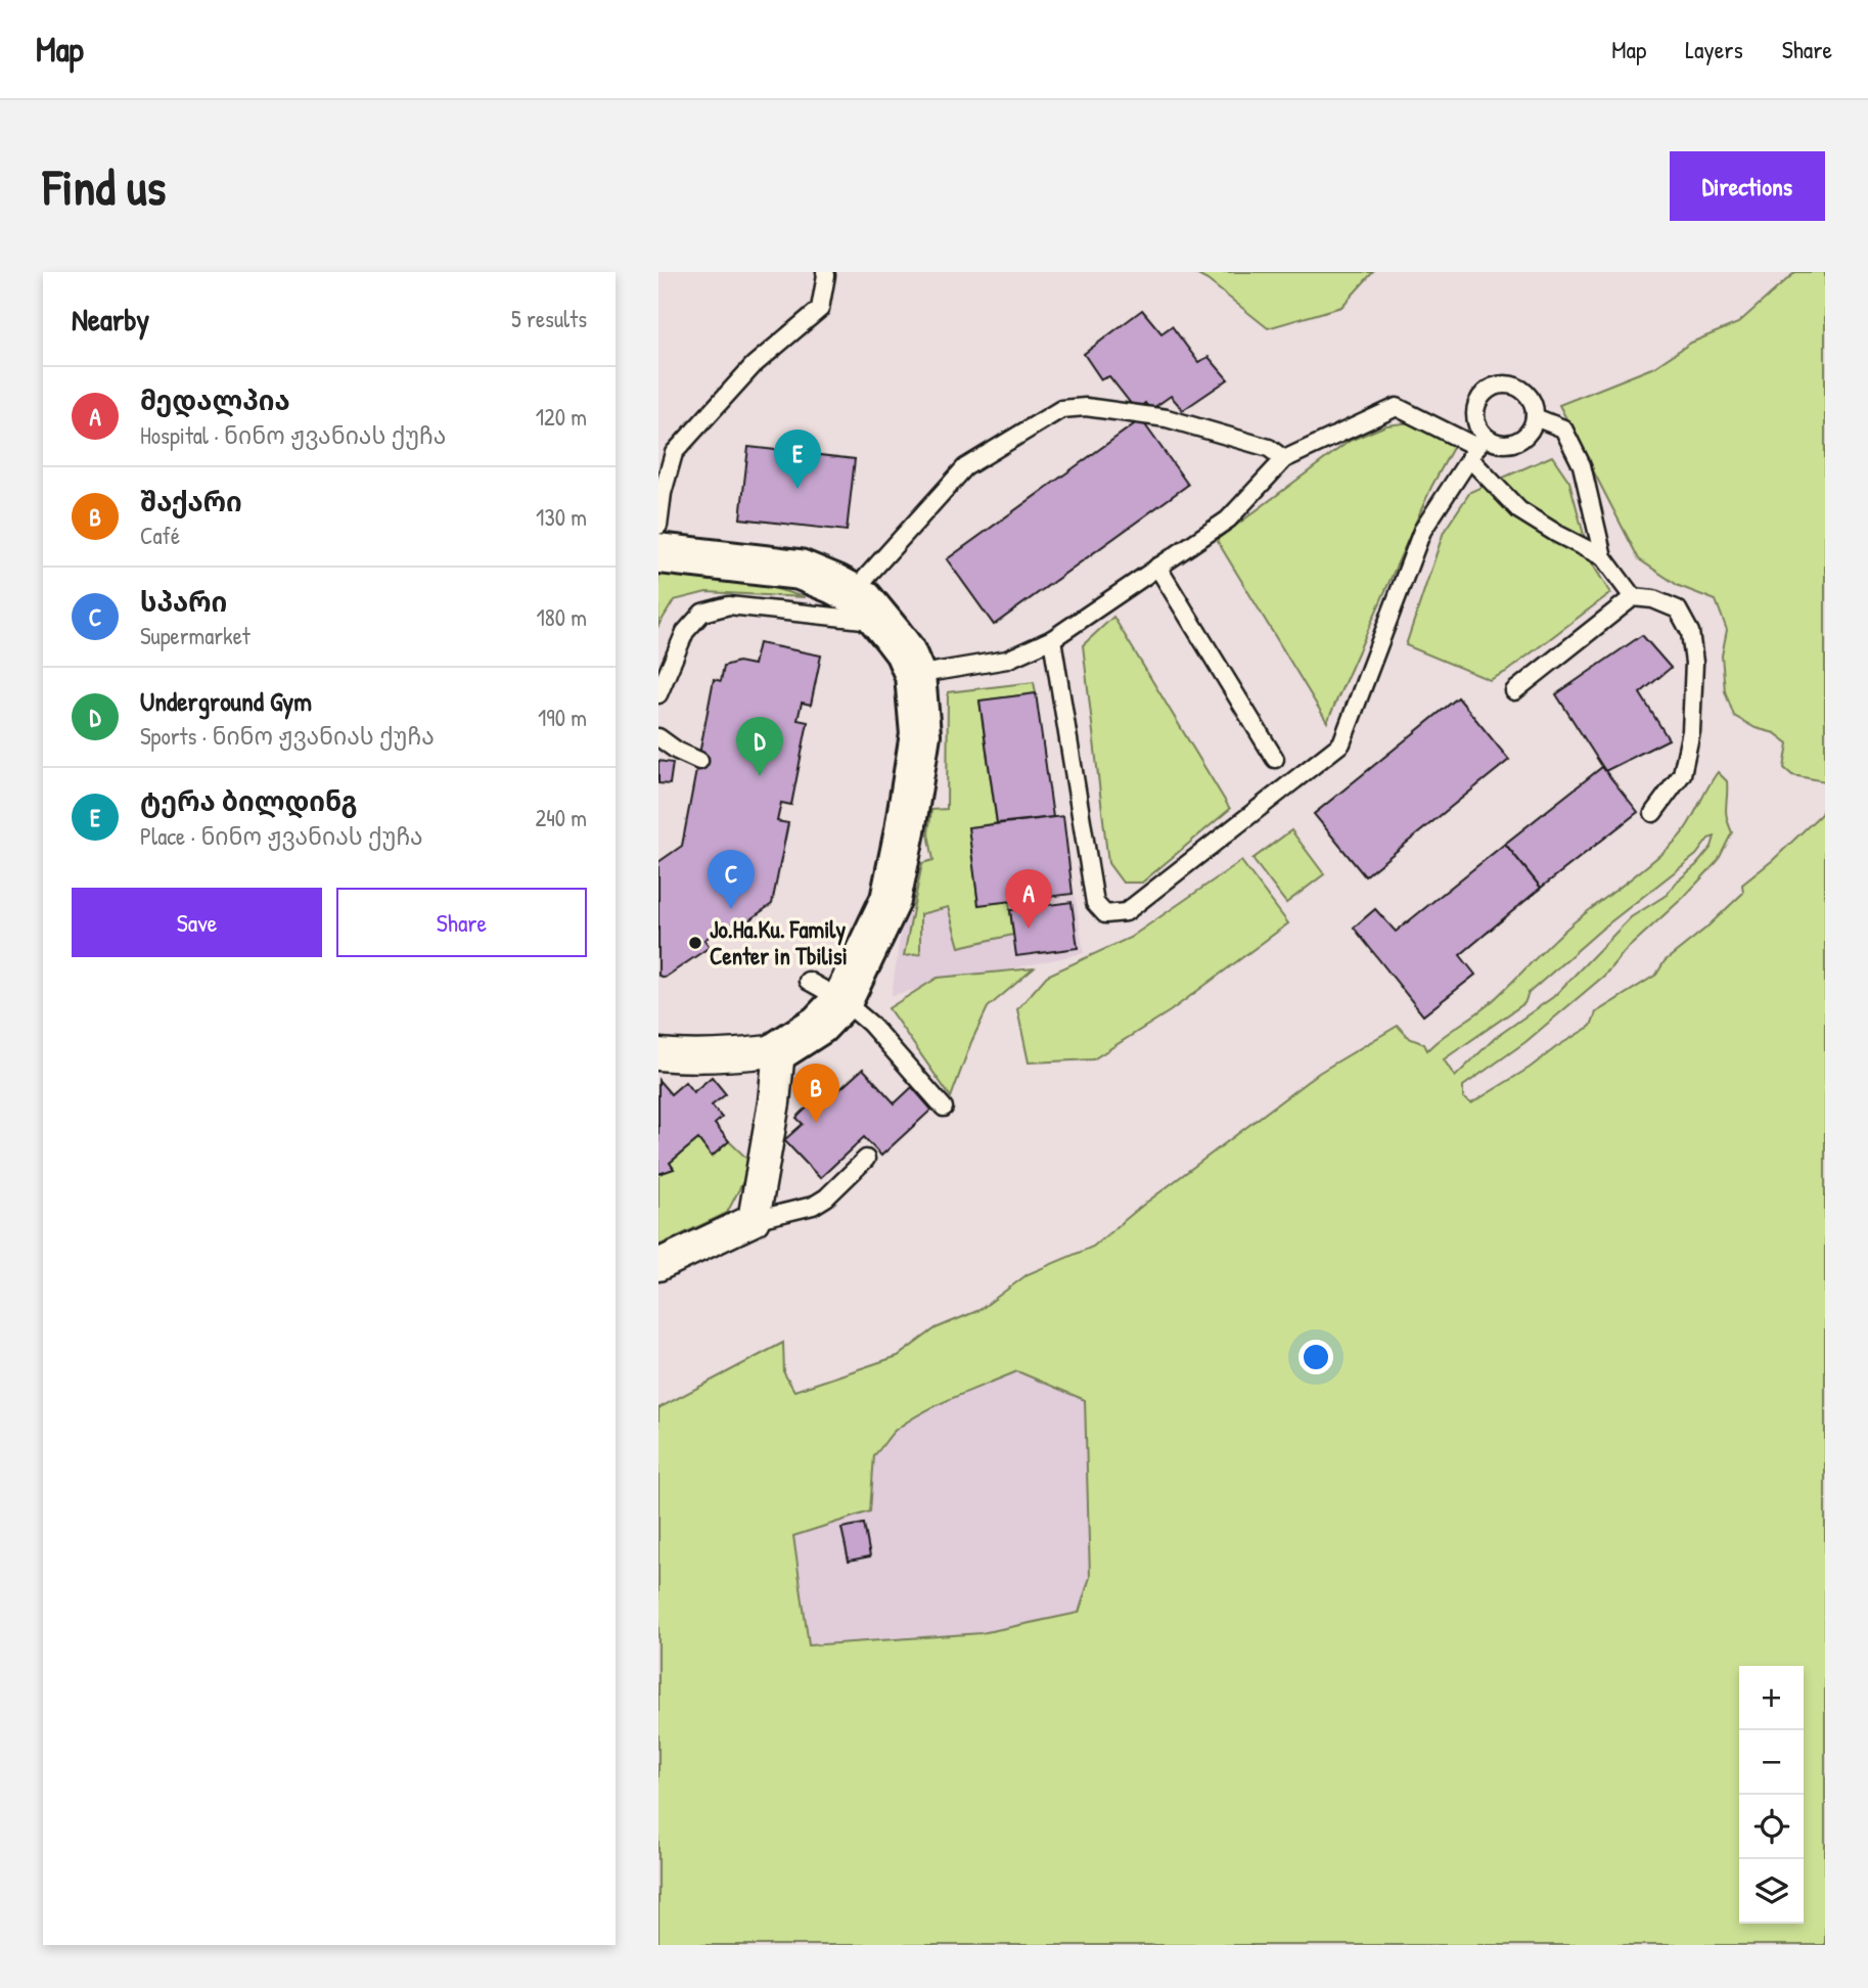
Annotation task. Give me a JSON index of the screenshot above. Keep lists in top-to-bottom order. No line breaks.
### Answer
{"places":["Jo.Ha.Ku. Family Center in Tbilisi"],"page":{"header":"Map","nav":["Map","Layers","Share"],"buttons":["Directions",["Save","Share"]],"title":"Find us","heading":["Nearby","5 results"],"list":[{"mark":"A","name":"მედალპია","note":"Hospital · ნინო ჟვანიას ქუჩა","value":"120 m"},{"mark":"B","name":"შაქარი","note":"Café","value":"130 m"},{"mark":"C","name":"სპარი","note":"Supermarket","value":"180 m"},{"mark":"D","name":"Underground Gym","note":"Sports · ნინო ჟვანიას ქუჩა","value":"190 m"},{"mark":"E","name":"ტერა ბილდინგ","note":"Place · ნინო ჟვანიას ქუჩა","value":"240 m"}],"pins":["E","D","C","A","B"],"map_buttons":["+","−"]}}
